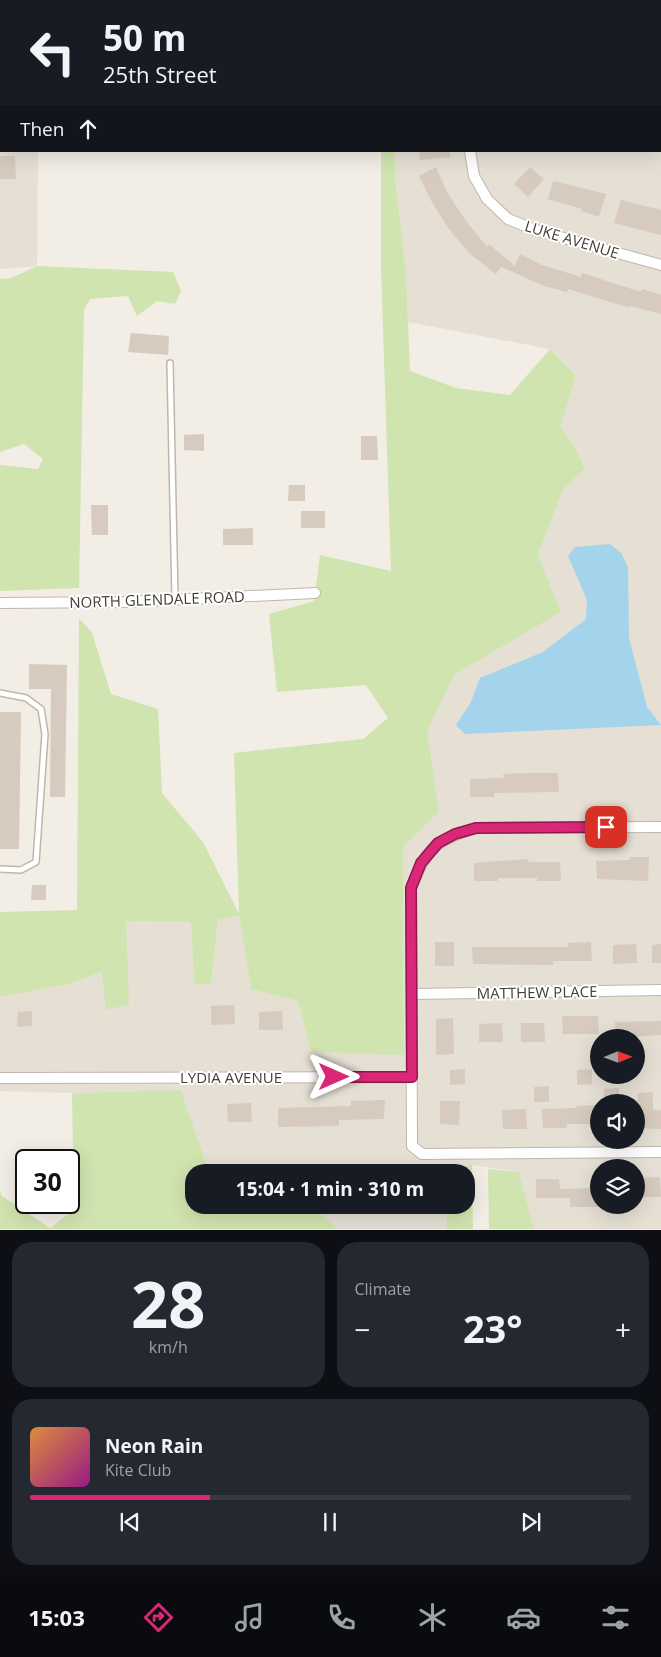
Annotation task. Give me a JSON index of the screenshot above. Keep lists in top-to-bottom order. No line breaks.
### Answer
{"streets":{"street":["LUKE AVENUE","NORTH GLENDALE ROAD","MATTHEW PLACE","LYDIA AVENUE"]},"north":"right","page":{"turn":["50 m","25th Street"],"then":"Then","limit":"30","trip":"15:04 · 1 min · 310 m","tile":[["28","km/h"],"Climate"],"heat":["−","23°","+"],"song":["Neon Rain","Kite Club"],"tabs":"15:03"}}
